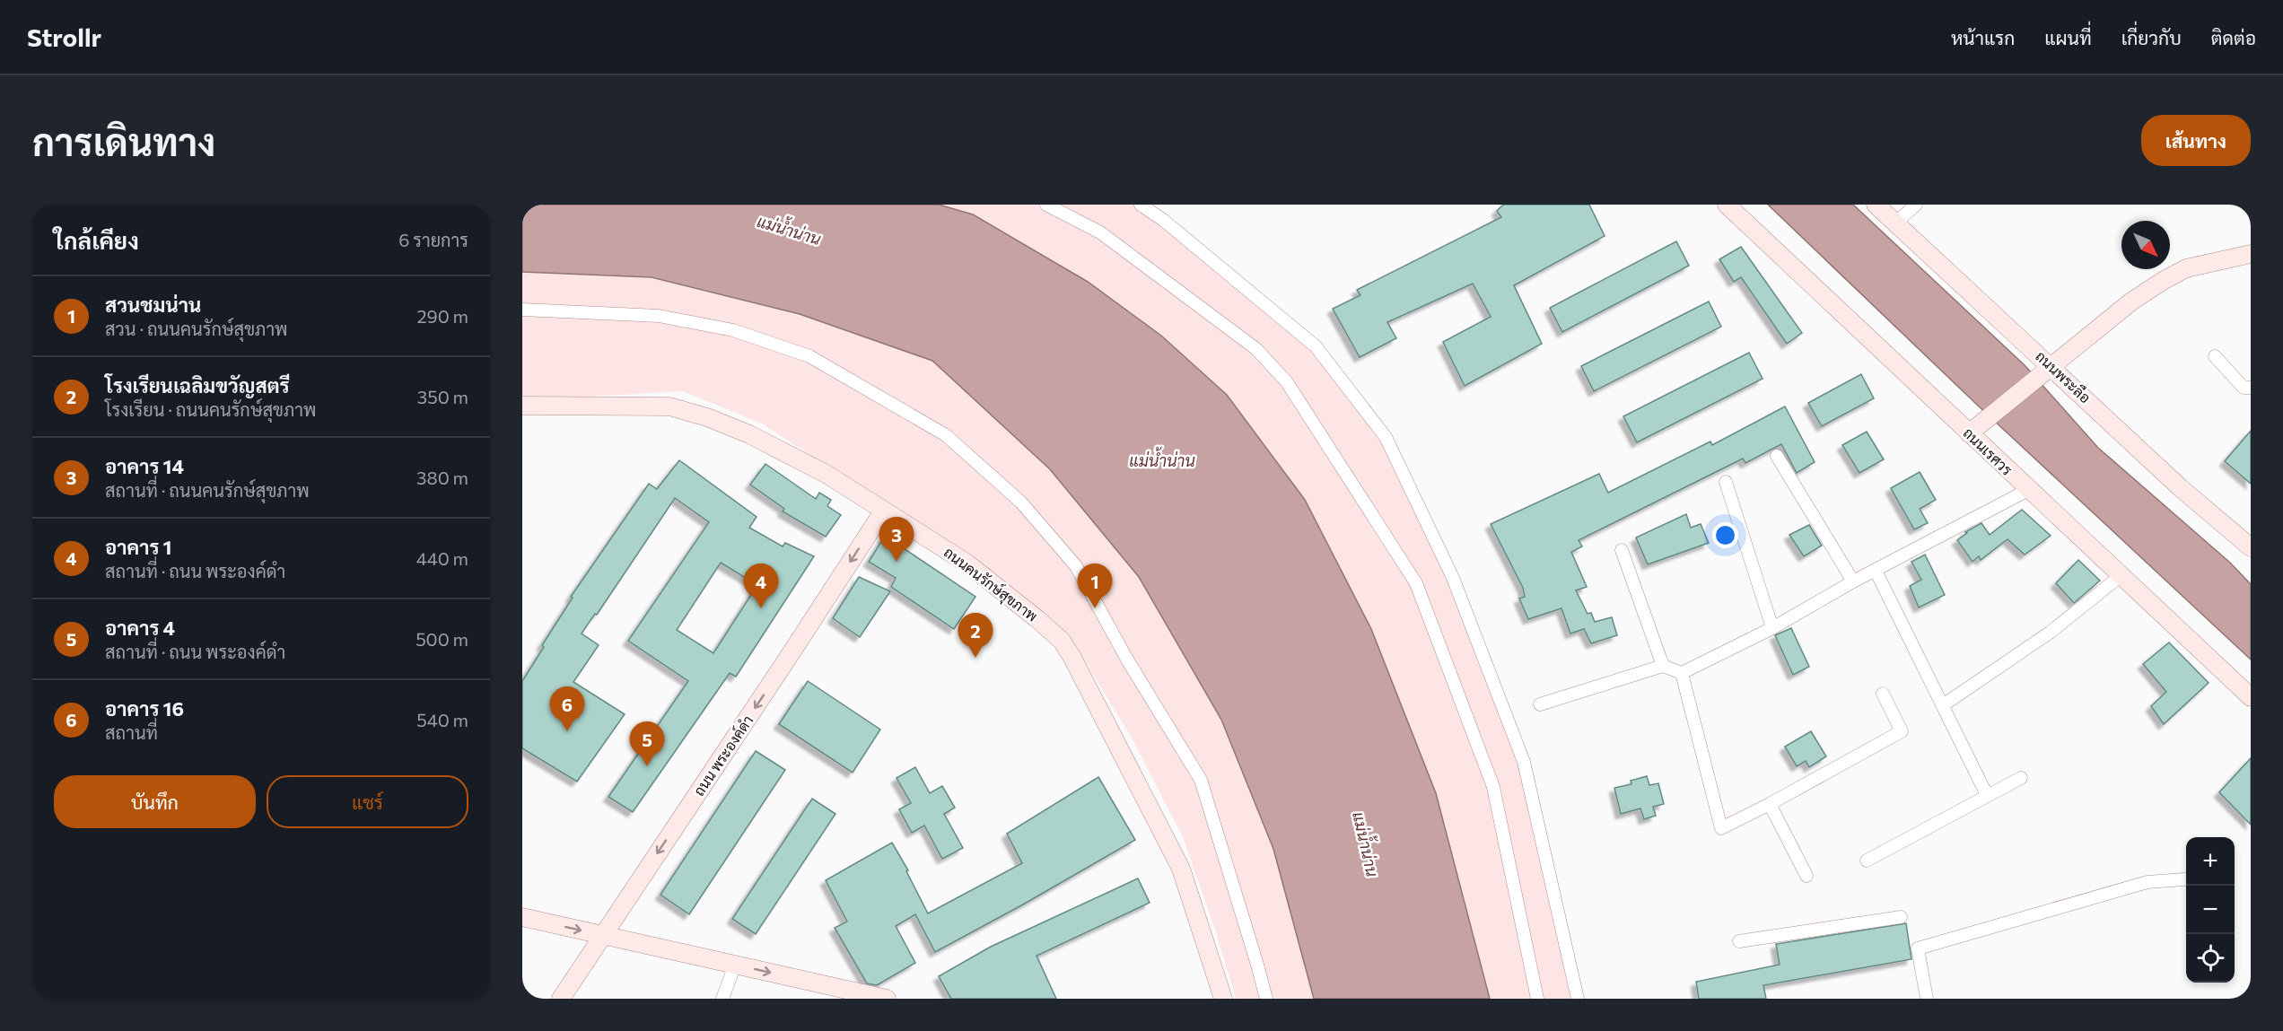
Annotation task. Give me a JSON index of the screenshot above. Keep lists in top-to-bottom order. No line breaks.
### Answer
{"streets":{"street":["ถนนพระลือ","ถนนเรศวร","ถนนคนรักษ์สุขภาพ","ถนน พระองค์ดำ"]},"crossings":[["ถนนคนรักษ์สุขภาพ","ถนน พระองค์ดำ"]],"one_way":["ถนน พระองค์ดำ"],"water":["แม่น้ำน่าน"],"north":"bottom right","page":{"header":"Strollr","nav":["หน้าแรก","แผนที่","เกี่ยวกับ","ติดต่อ"],"buttons":["เส้นทาง",["บันทึก","แชร์"]],"title":"การเดินทาง","heading":["ใกล้เคียง","6 รายการ"],"list":[{"mark":"1","name":"สวนชมน่าน","note":"สวน · ถนนคนรักษ์สุขภาพ","value":"290 m"},{"mark":"2","name":"โรงเรียนเฉลิมขวัญสตรี","note":"โรงเรียน · ถนนคนรักษ์สุขภาพ","value":"350 m"},{"mark":"3","name":"อาคาร 14","note":"สถานที่ · ถนนคนรักษ์สุขภาพ","value":"380 m"},{"mark":"4","name":"อาคาร 1","note":"สถานที่ · ถนน พระองค์ดำ","value":"440 m"},{"mark":"5","name":"อาคาร 4","note":"สถานที่ · ถนน พระองค์ดำ","value":"500 m"},{"mark":"6","name":"อาคาร 16","note":"สถานที่","value":"540 m"}],"pins":["3","1","4","2","6","5"],"map_buttons":["+","−"]}}
